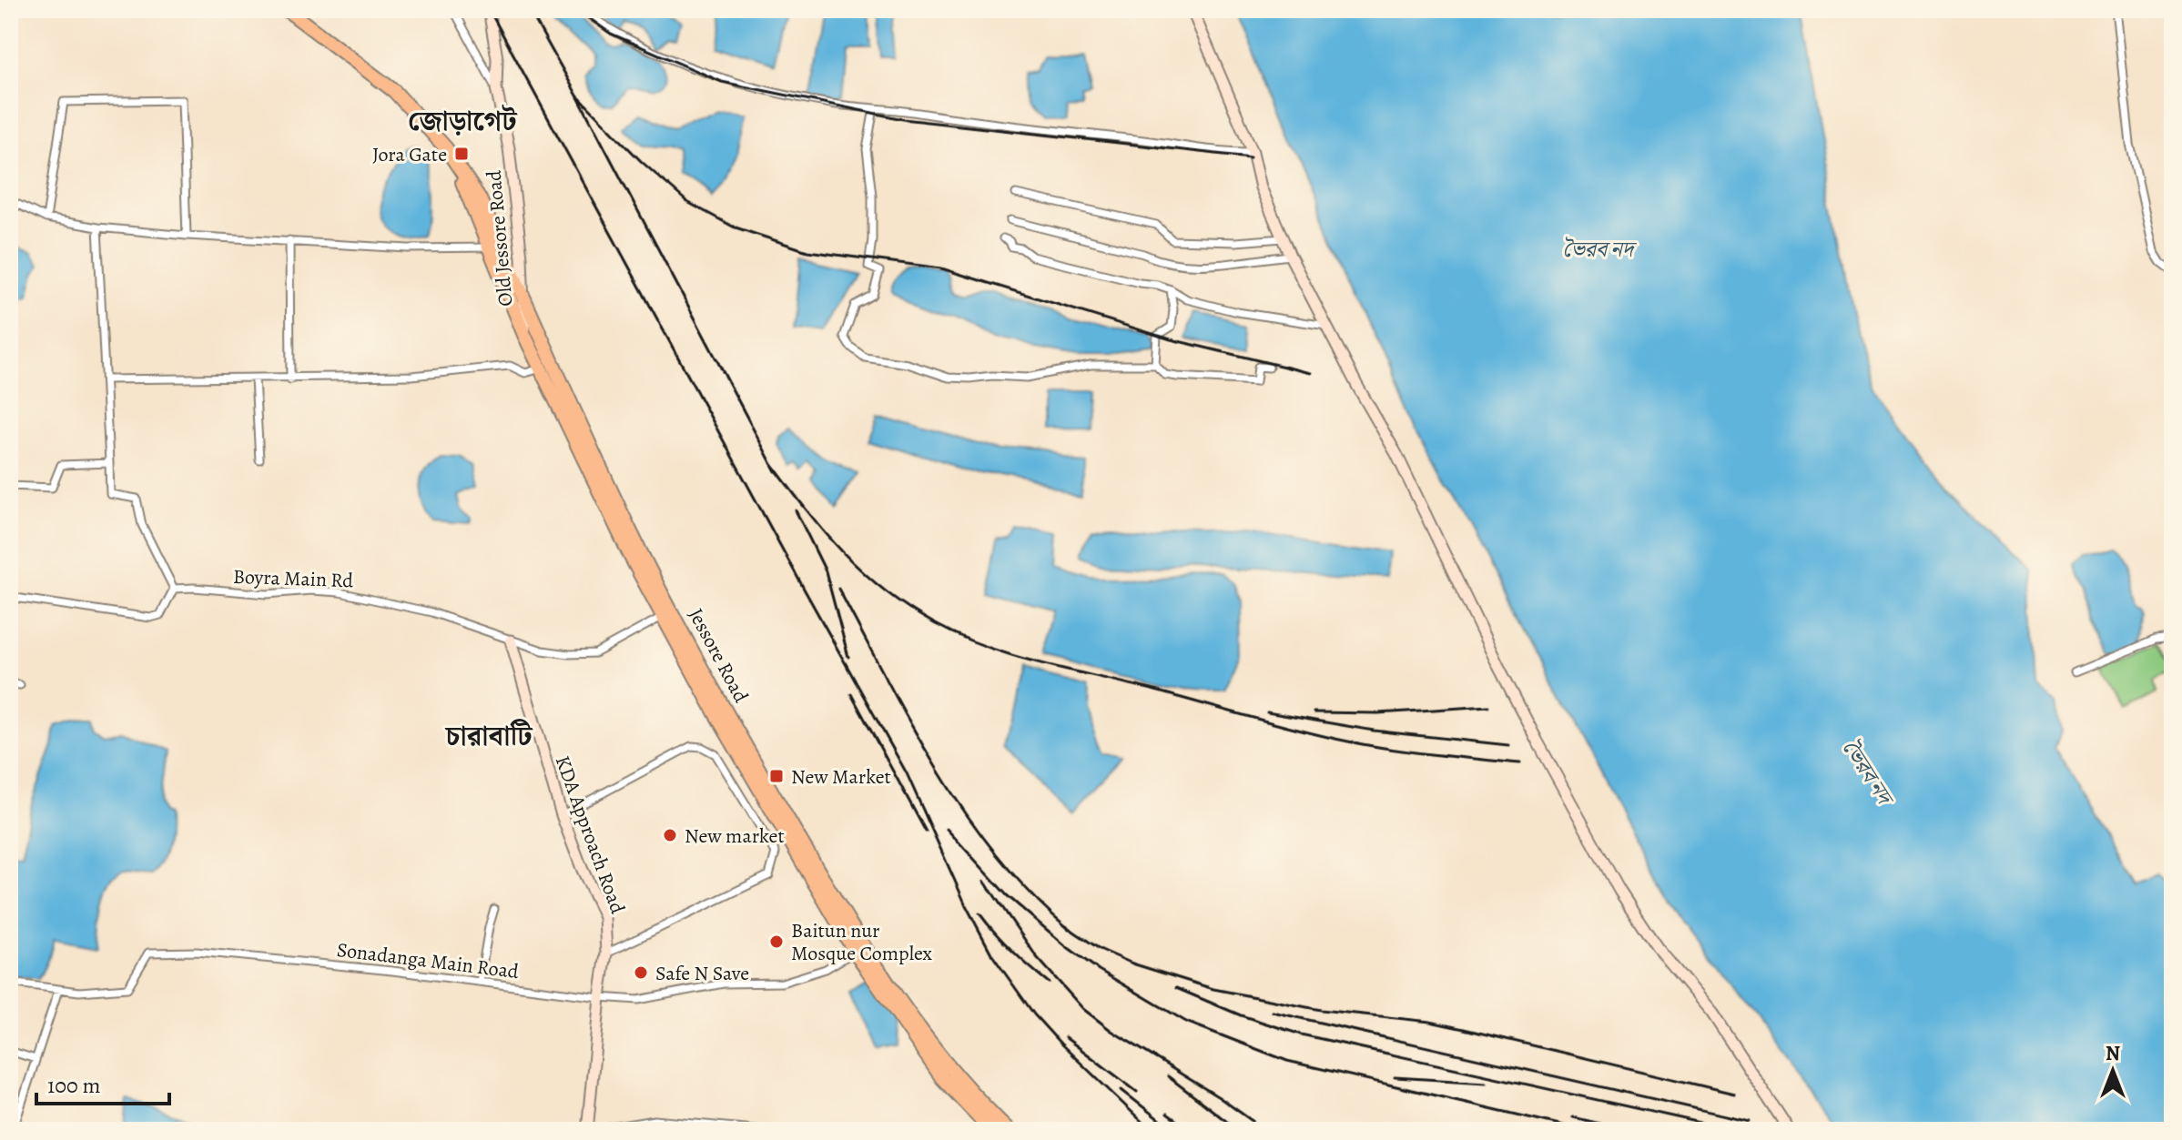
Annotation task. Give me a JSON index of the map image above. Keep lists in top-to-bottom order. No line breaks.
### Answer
{"streets":{"highway":["Jessore Road"],"street":["Old Jessore Road","Boyra Main Rd","KDA Approach Road","Sonadanga Main Road"]},"crossings":[["Old Jessore Road","Jessore Road"],["Boyra Main Rd","Jessore Road"],["Boyra Main Rd","KDA Approach Road"],["Jessore Road","Sonadanga Main Road"],["KDA Approach Road","Sonadanga Main Road"]],"districts":["জোড়াগেট","চারাবাটি"],"water":["ভৈরব নদ"],"places":{"transit":["Jora Gate","New Market"],"other":["New market","Baitun nur Mosque Complex","Safe N Save"]},"scale_bar":"100 m","north":"top"}
